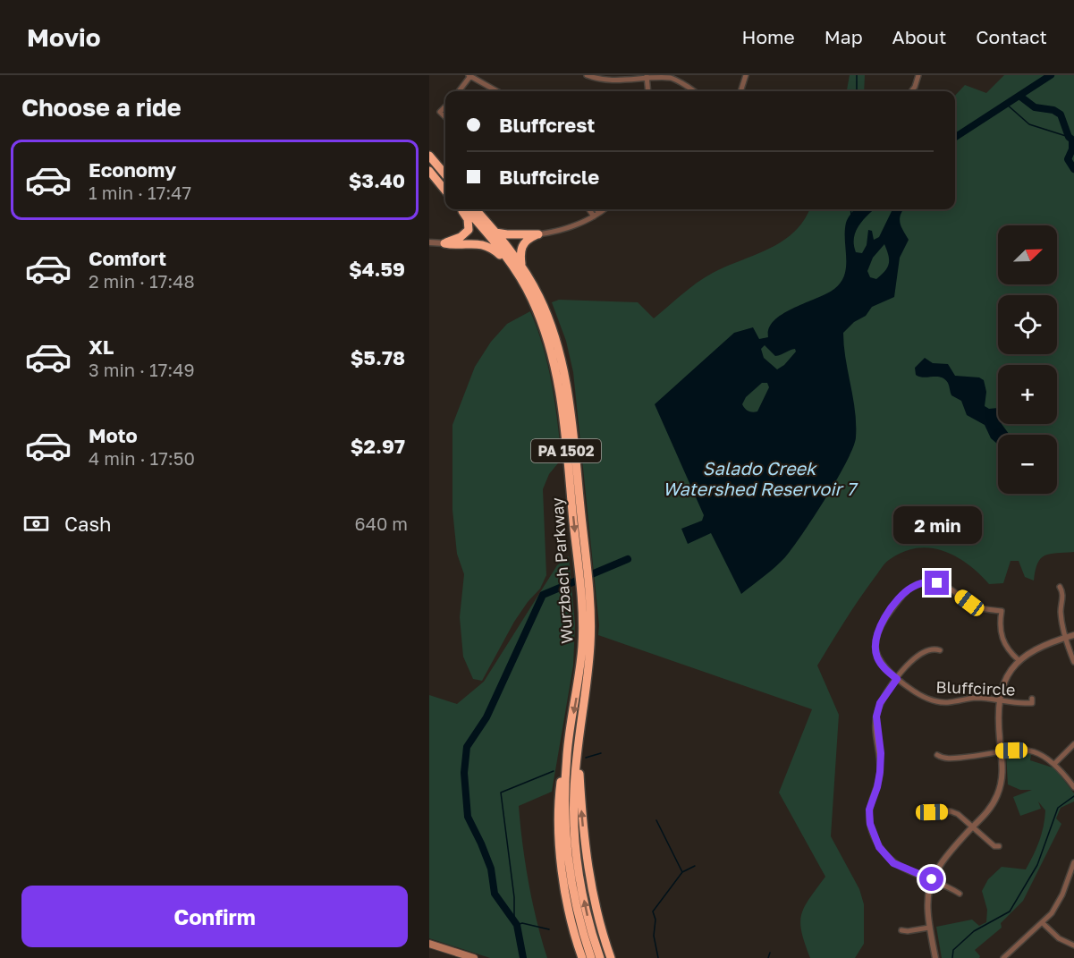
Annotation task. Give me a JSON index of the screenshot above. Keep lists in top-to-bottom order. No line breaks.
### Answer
{"streets":{"highway":["PA 1502","Wurzbach Parkway"],"street":["Bluffcircle"]},"water":["Salado Creek Watershed Reservoir 7"],"north":"top right","page":{"header":"Movio","nav":["Home","Map","About","Contact"],"heading":"Choose a ride","banner":["Bluffcrest","Bluffcircle"],"list":[{"name":"Economy","note":"1 min · 17:47","value":"$3.40"},{"name":"Comfort","note":"2 min · 17:48","value":"$4.59"},{"name":"XL","note":"3 min · 17:49","value":"$5.78"},{"name":"Moto","note":"4 min · 17:50","value":"$2.97"}],"map_buttons":["+","−"],"pay":["Cash","640 m"],"bubble":"2 min","buttons":"Confirm"}}
